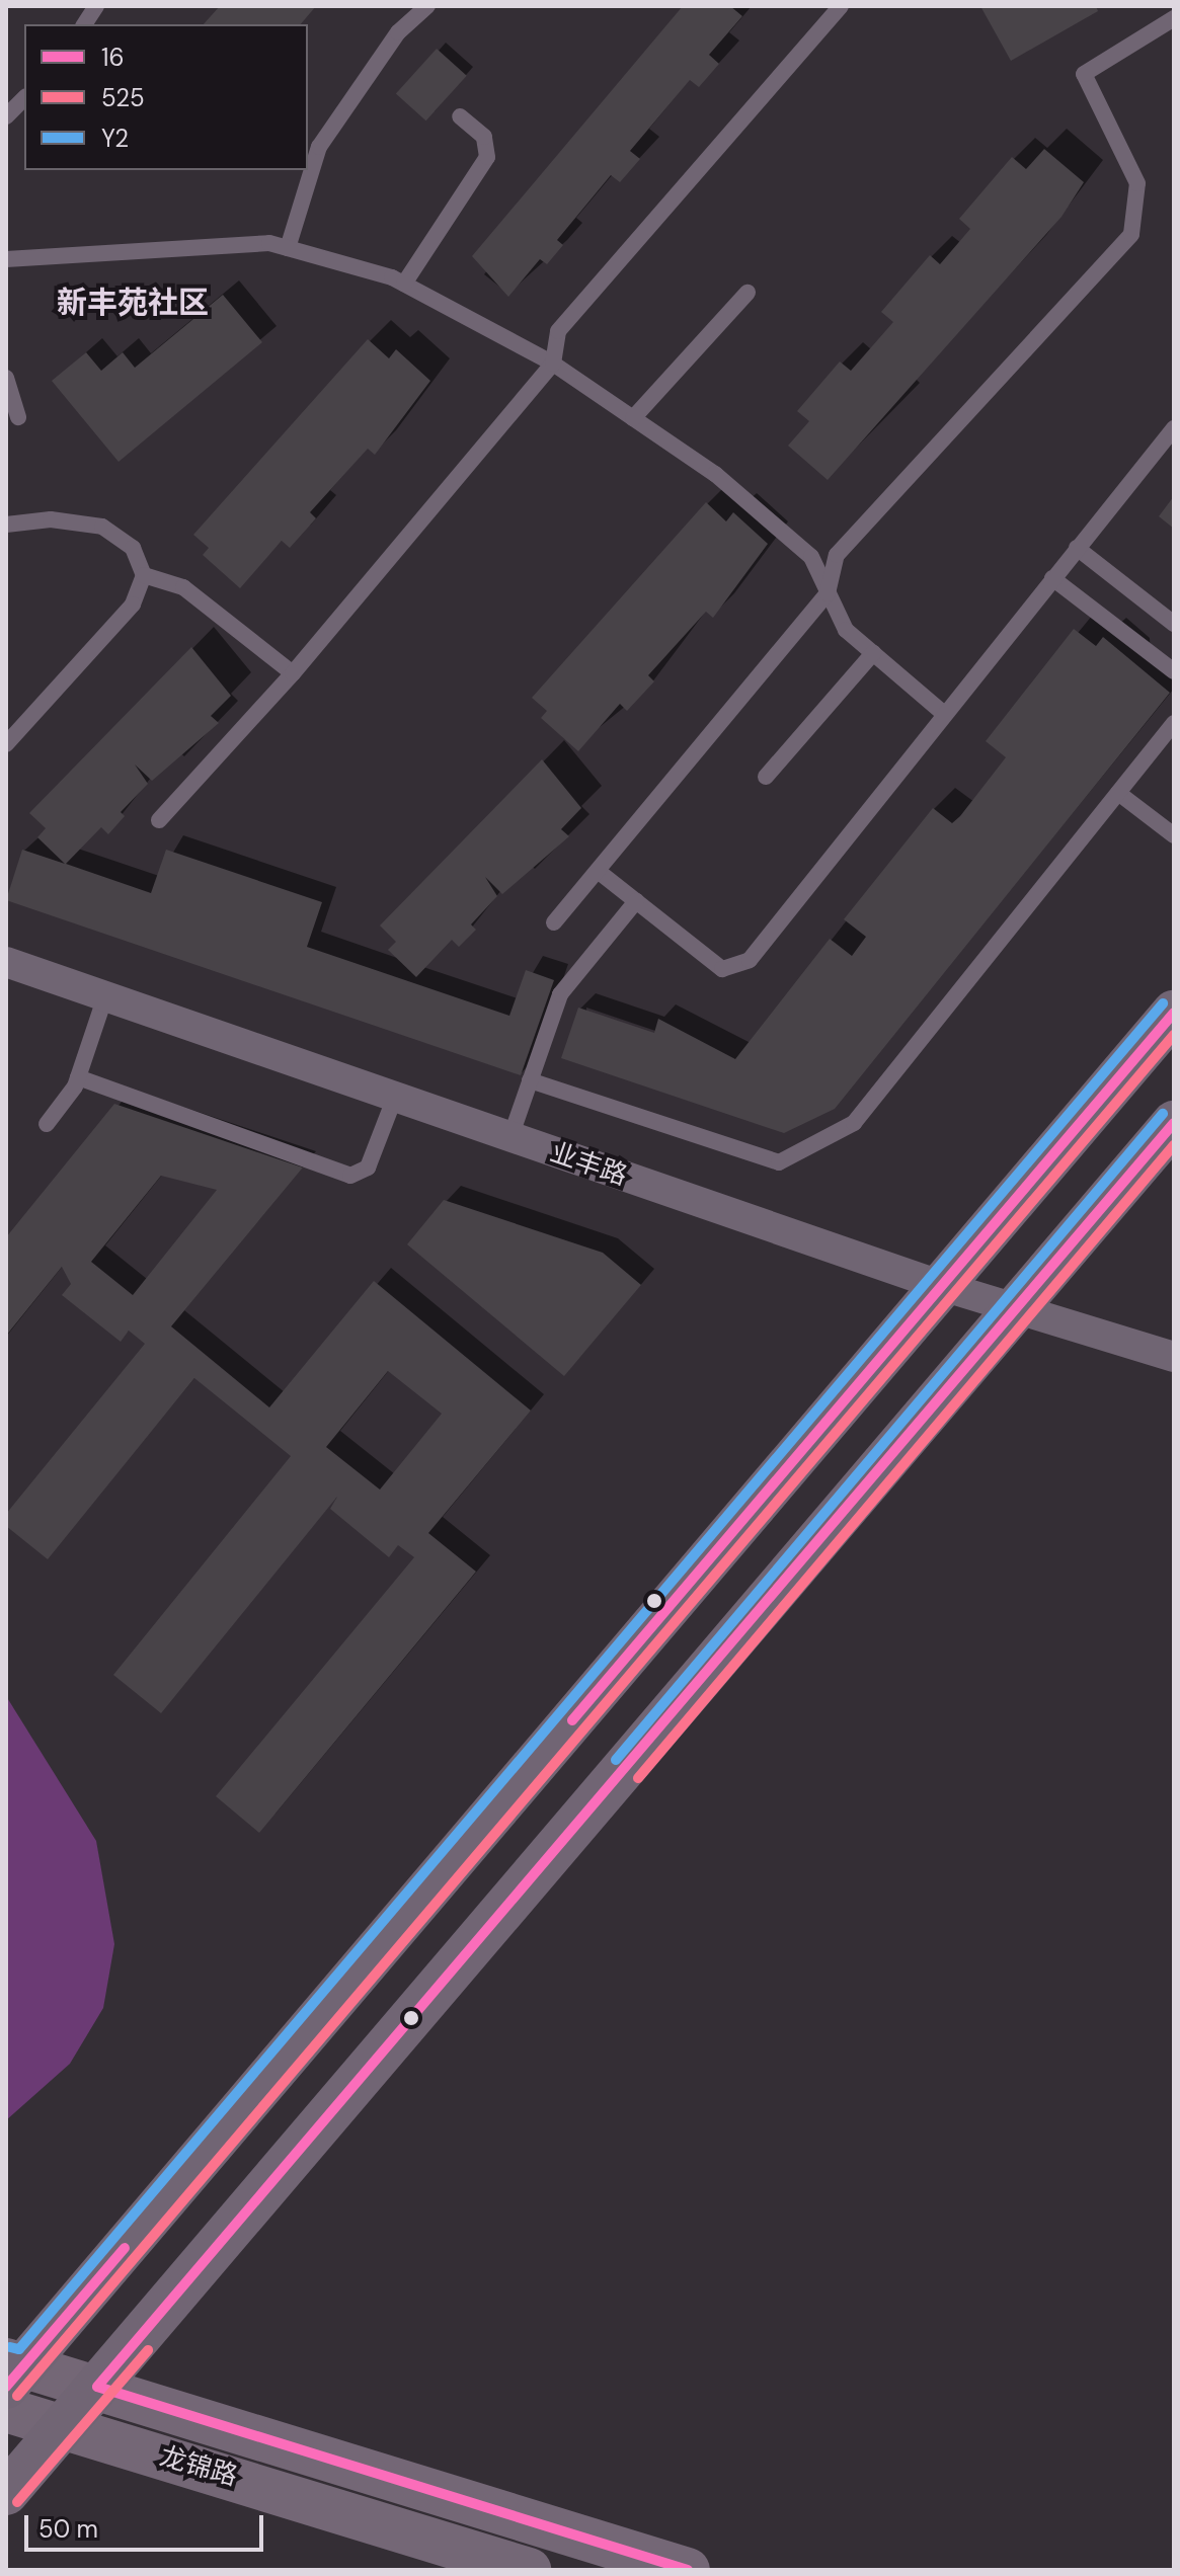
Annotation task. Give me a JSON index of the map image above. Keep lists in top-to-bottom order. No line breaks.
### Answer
{"streets":{"main road":["龙锦路"],"street":["业丰路"]},"districts":["新丰苑社区"],"lines":["transit line Y2","transit line 16","transit line 525"],"legend":["16","525","Y2"],"scale_bar":"50 m"}
